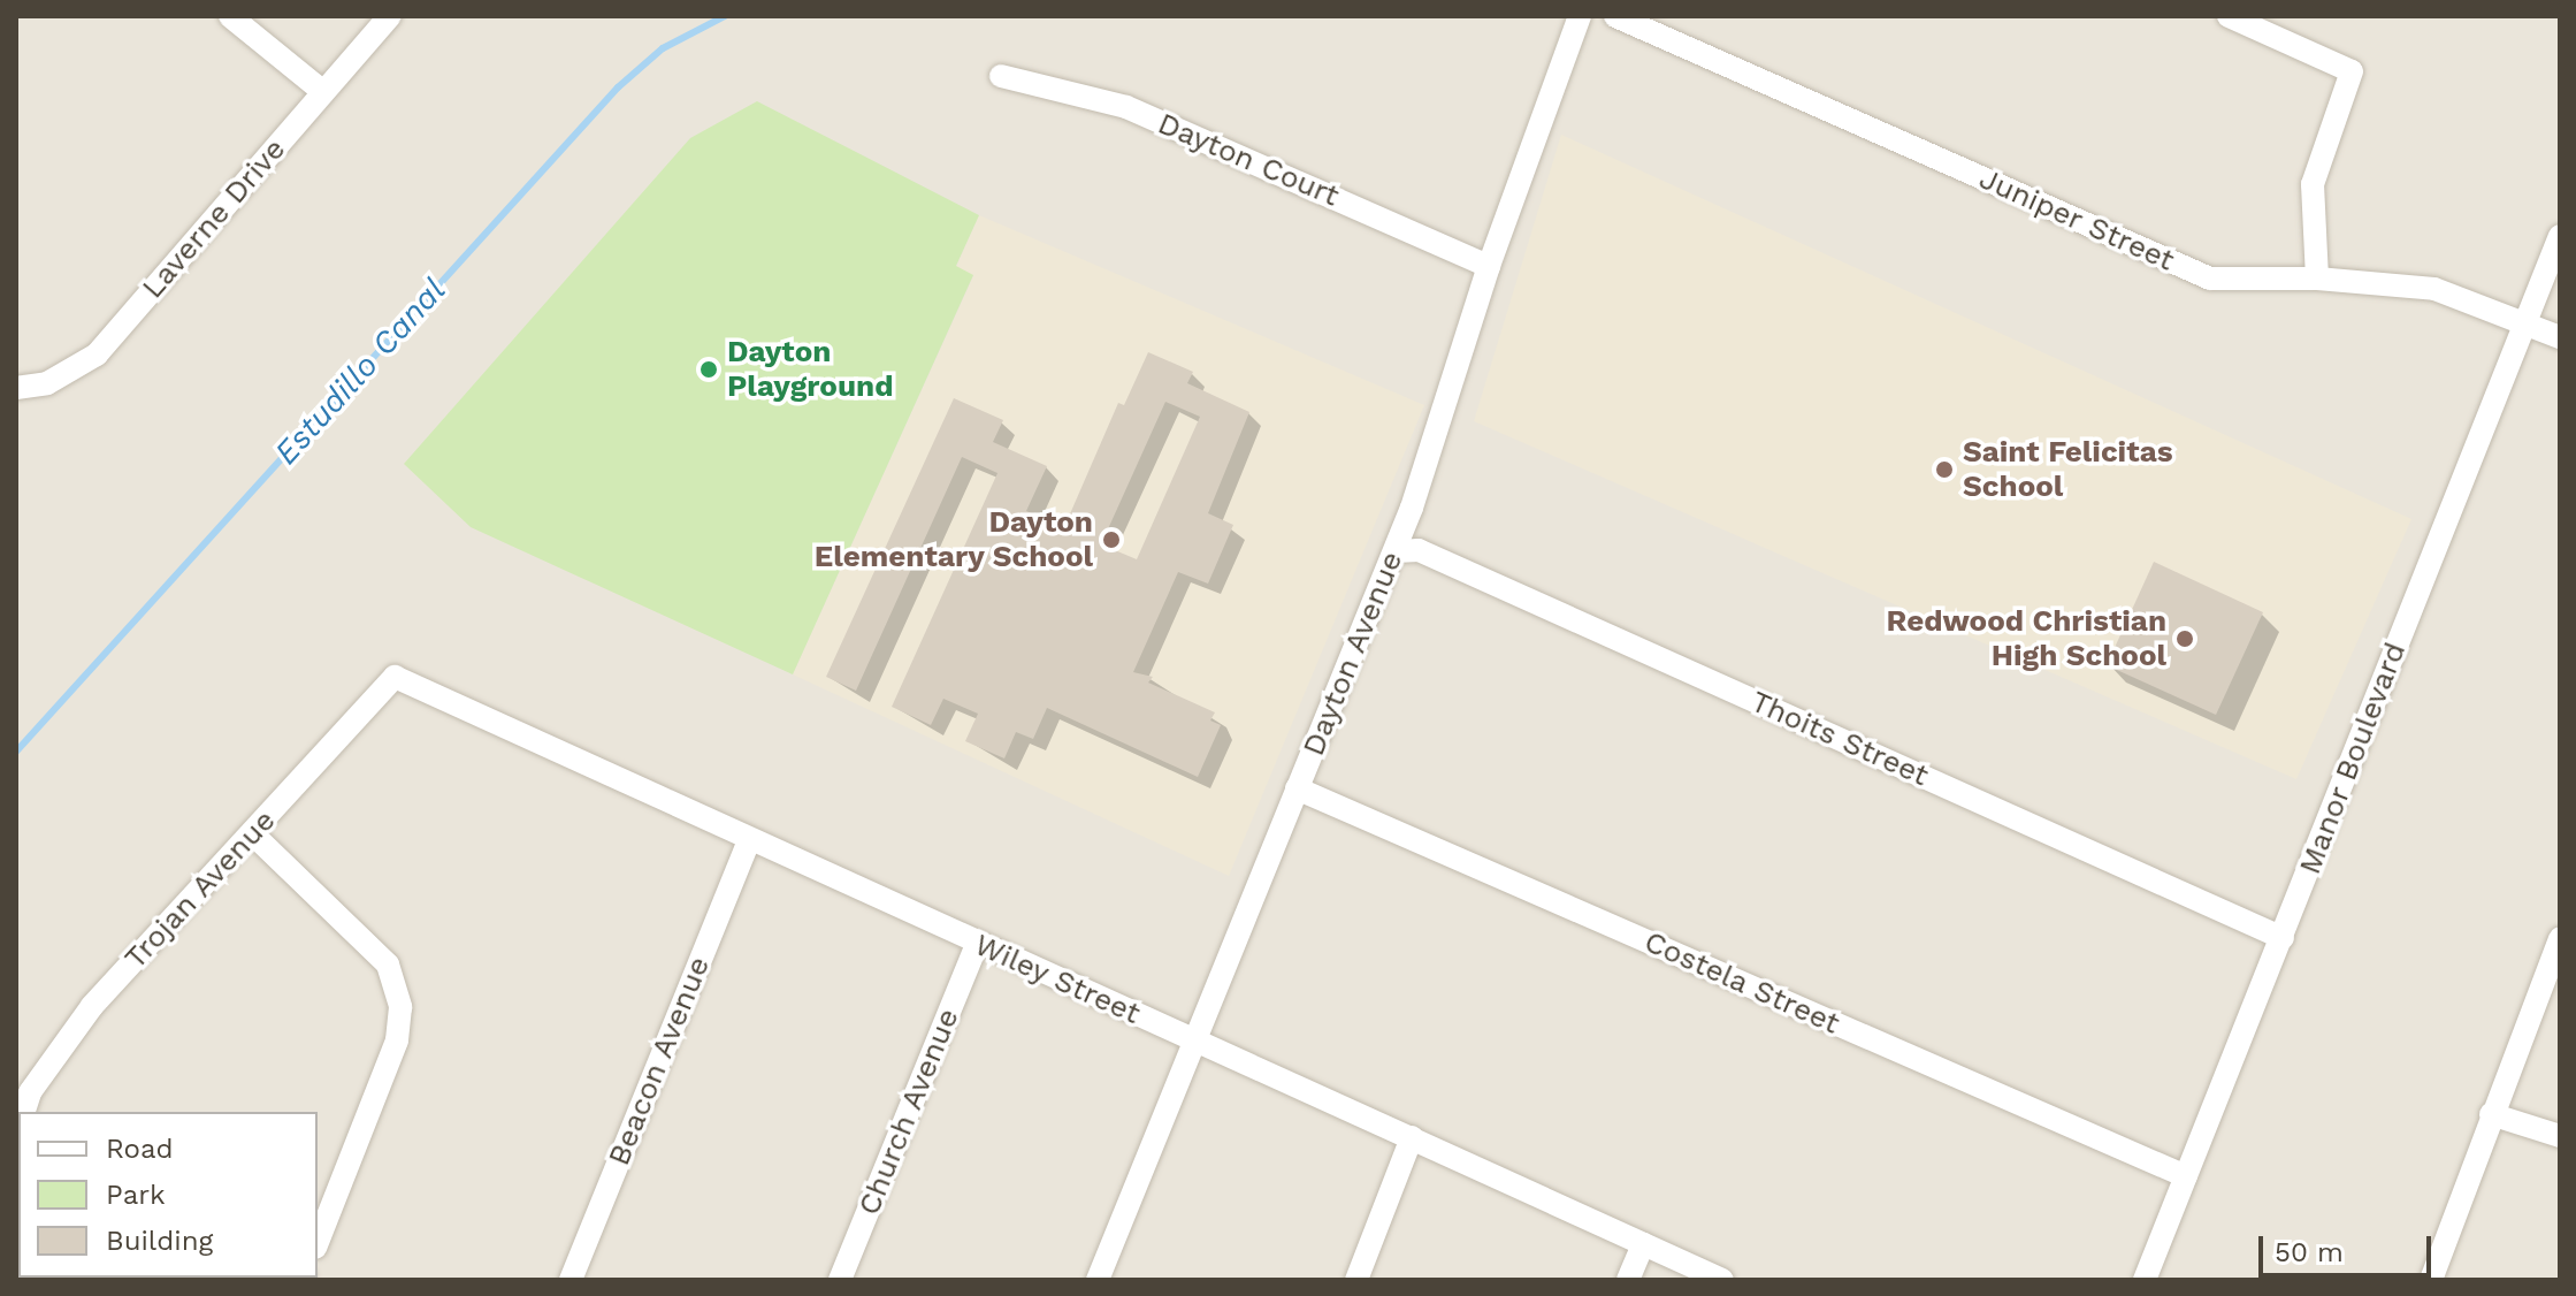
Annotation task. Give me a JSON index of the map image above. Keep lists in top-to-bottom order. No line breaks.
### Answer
{"streets":{"street":["Dayton Court","Laverne Drive","Juniper Street","Dayton Avenue","Thoits Street","Manor Boulevard","Trojan Avenue","Wiley Street","Costela Street","Beacon Avenue","Church Avenue"]},"crossings":[["Dayton Court","Dayton Avenue"],["Juniper Street","Manor Boulevard"],["Dayton Avenue","Thoits Street"],["Dayton Avenue","Wiley Street"],["Dayton Avenue","Costela Street"],["Thoits Street","Manor Boulevard"],["Manor Boulevard","Costela Street"],["Trojan Avenue","Wiley Street"],["Wiley Street","Beacon Avenue"],["Wiley Street","Church Avenue"]],"water":["Estudillo Canal"],"places":["Dayton Playground","Saint Felicitas School","Dayton Elementary School","Redwood Christian High School"],"legend":["Road","Park","Building"],"scale_bar":"50 m"}
